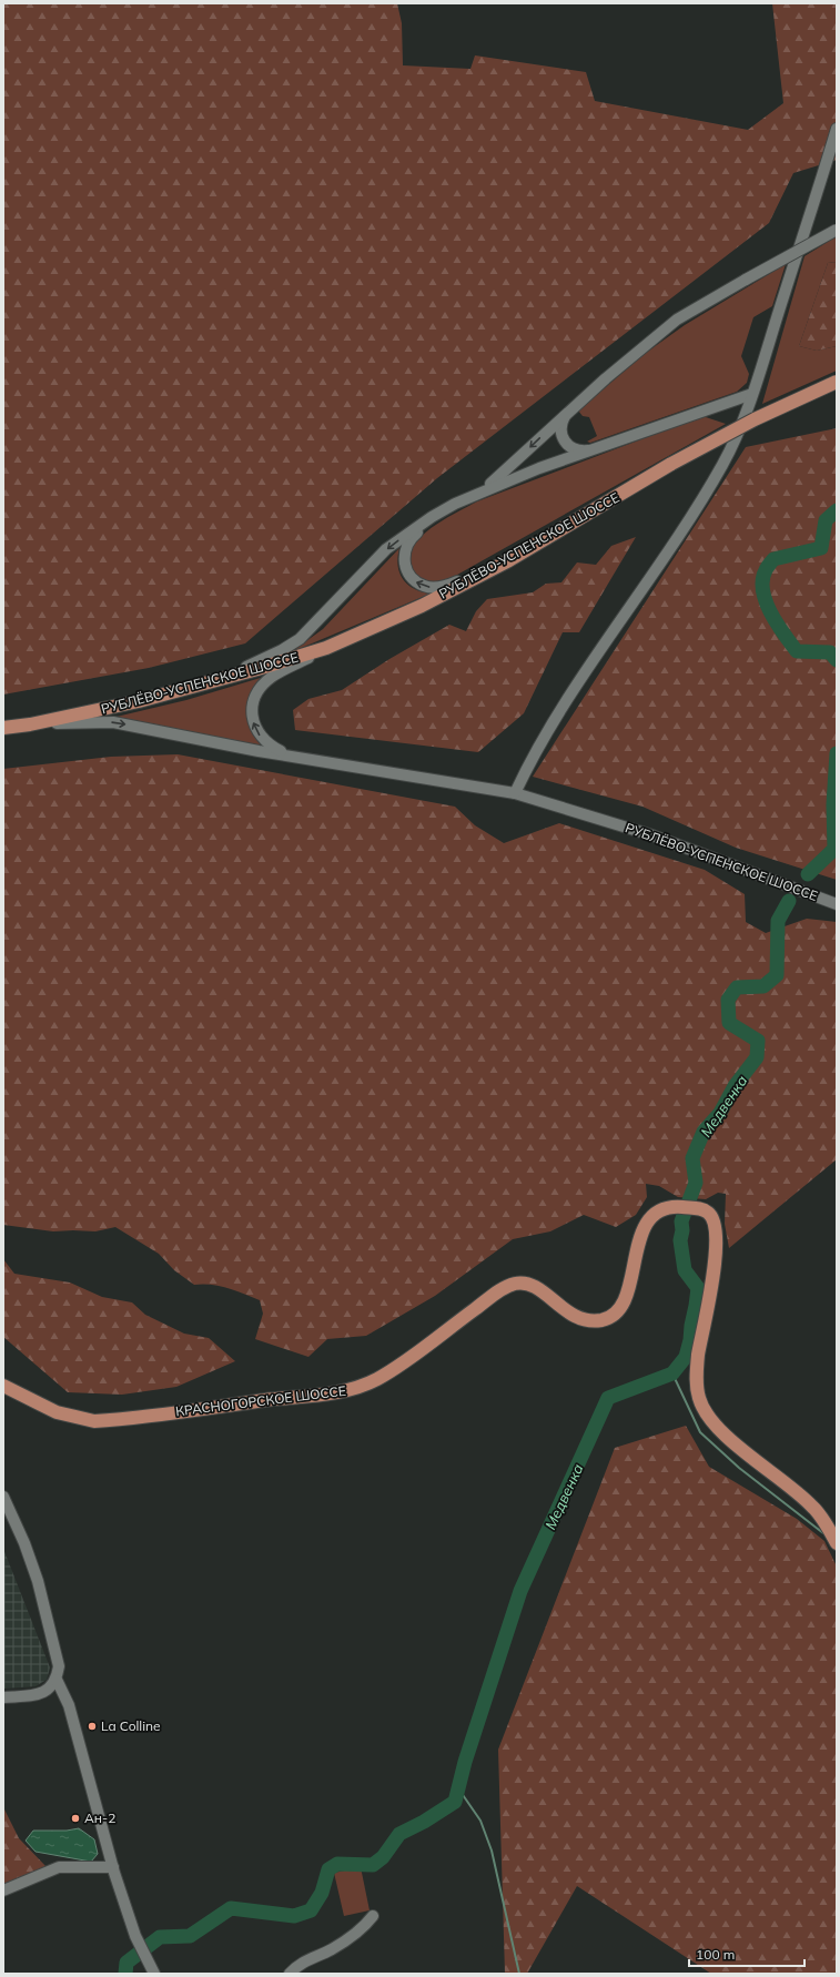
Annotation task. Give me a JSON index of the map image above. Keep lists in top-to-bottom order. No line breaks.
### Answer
{"streets":{"main road":["РУБЛЁВО-УСПЕНСКОЕ ШОССЕ","КРАСНОГОРСКОЕ ШОССЕ"]},"water":["Медвенка"],"places":["La Colline","Ан-2"],"scale_bar":"100 m"}
